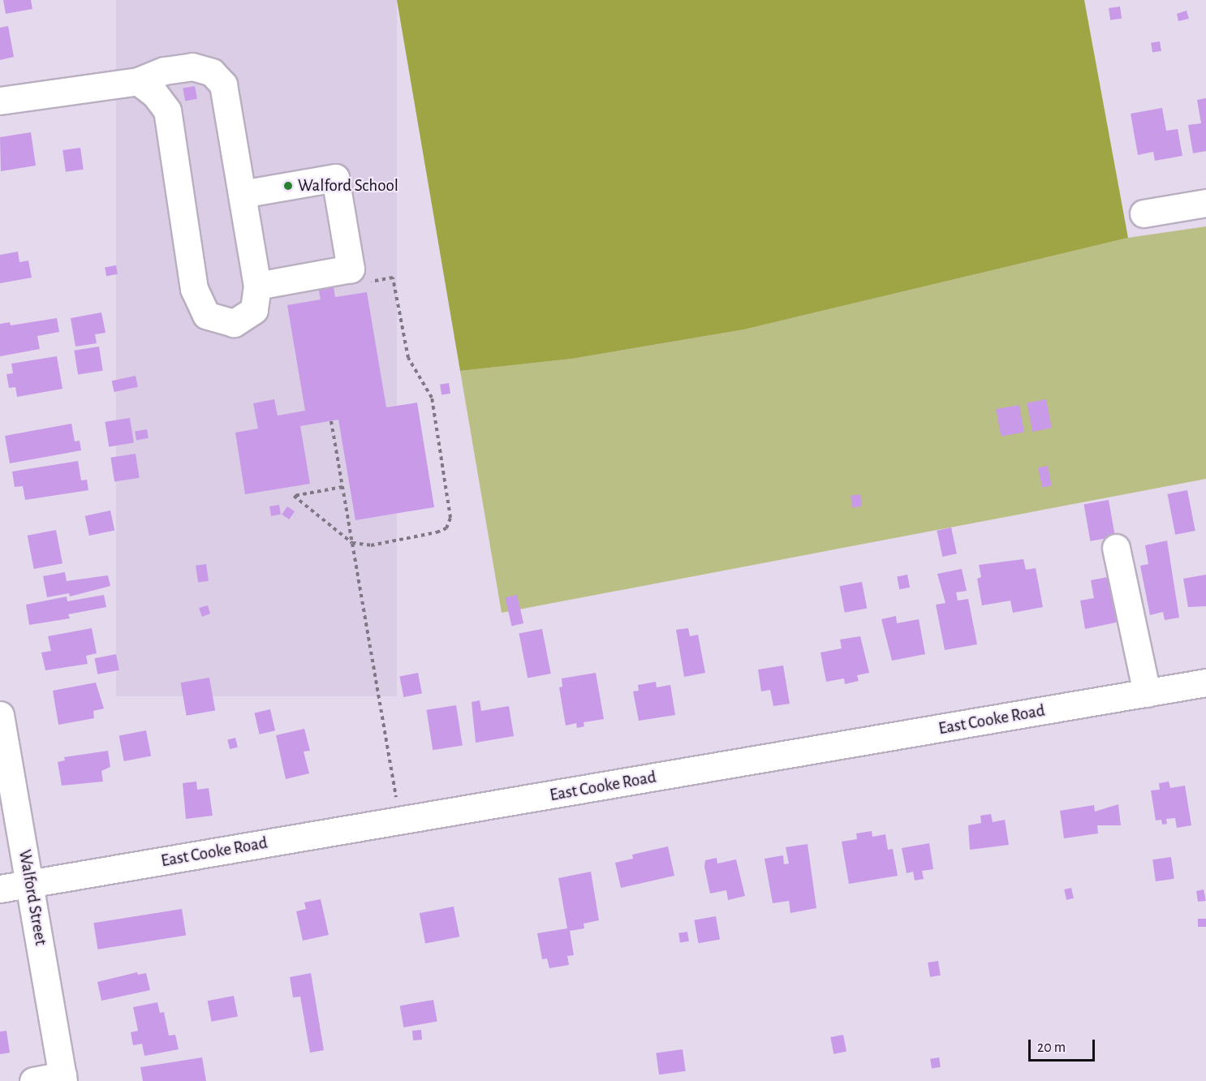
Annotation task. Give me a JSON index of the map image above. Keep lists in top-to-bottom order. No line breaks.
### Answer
{"streets":{"street":["East Cooke Road","Walford Street"]},"crossings":[["East Cooke Road","Walford Street"]],"places":["Walford School"],"scale_bar":"20 m"}
